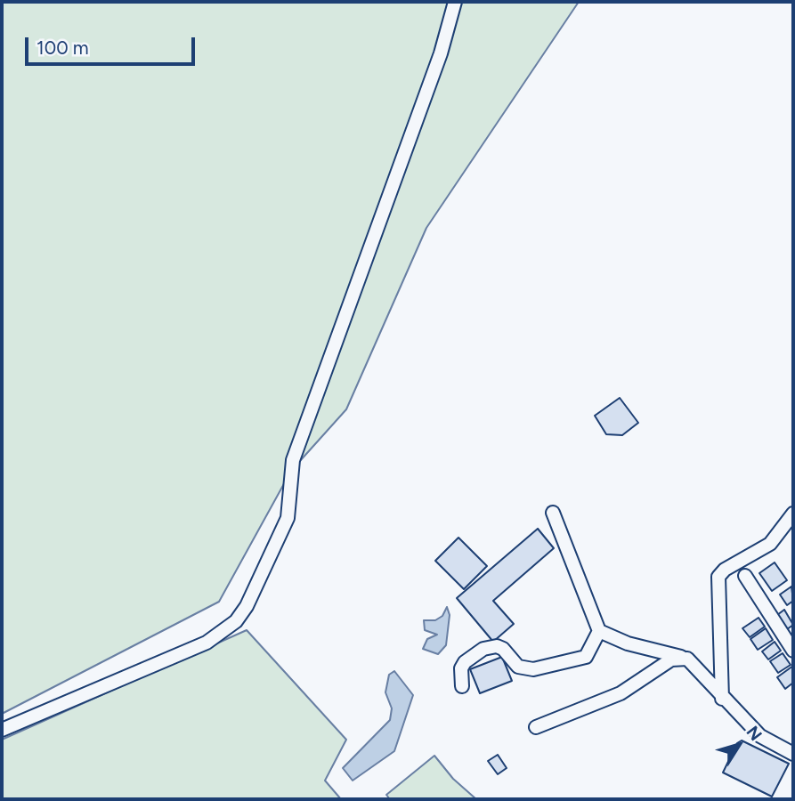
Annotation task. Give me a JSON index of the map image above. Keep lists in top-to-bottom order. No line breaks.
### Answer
{"scale_bar":"100 m","north":"top right"}
